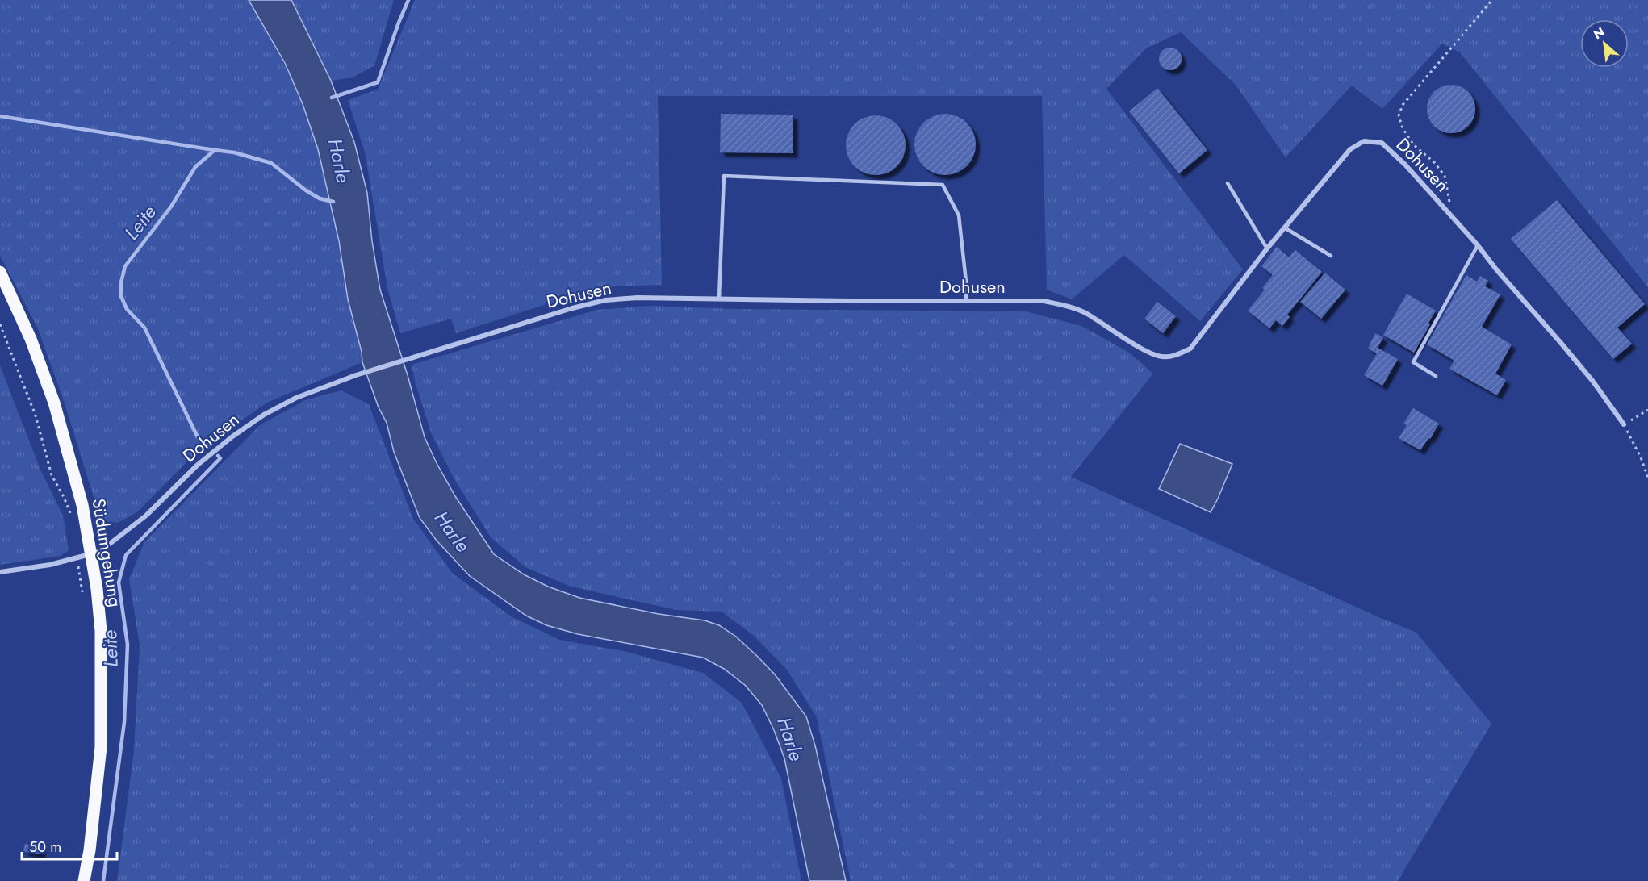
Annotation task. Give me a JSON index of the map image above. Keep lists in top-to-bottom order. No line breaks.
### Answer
{"streets":{"main road":["Südumgehung"],"street":["Dohusen"]},"crossings":[["Dohusen","Südumgehung"]],"water":["Harle","Leite"],"scale_bar":"50 m","north":"top left"}
